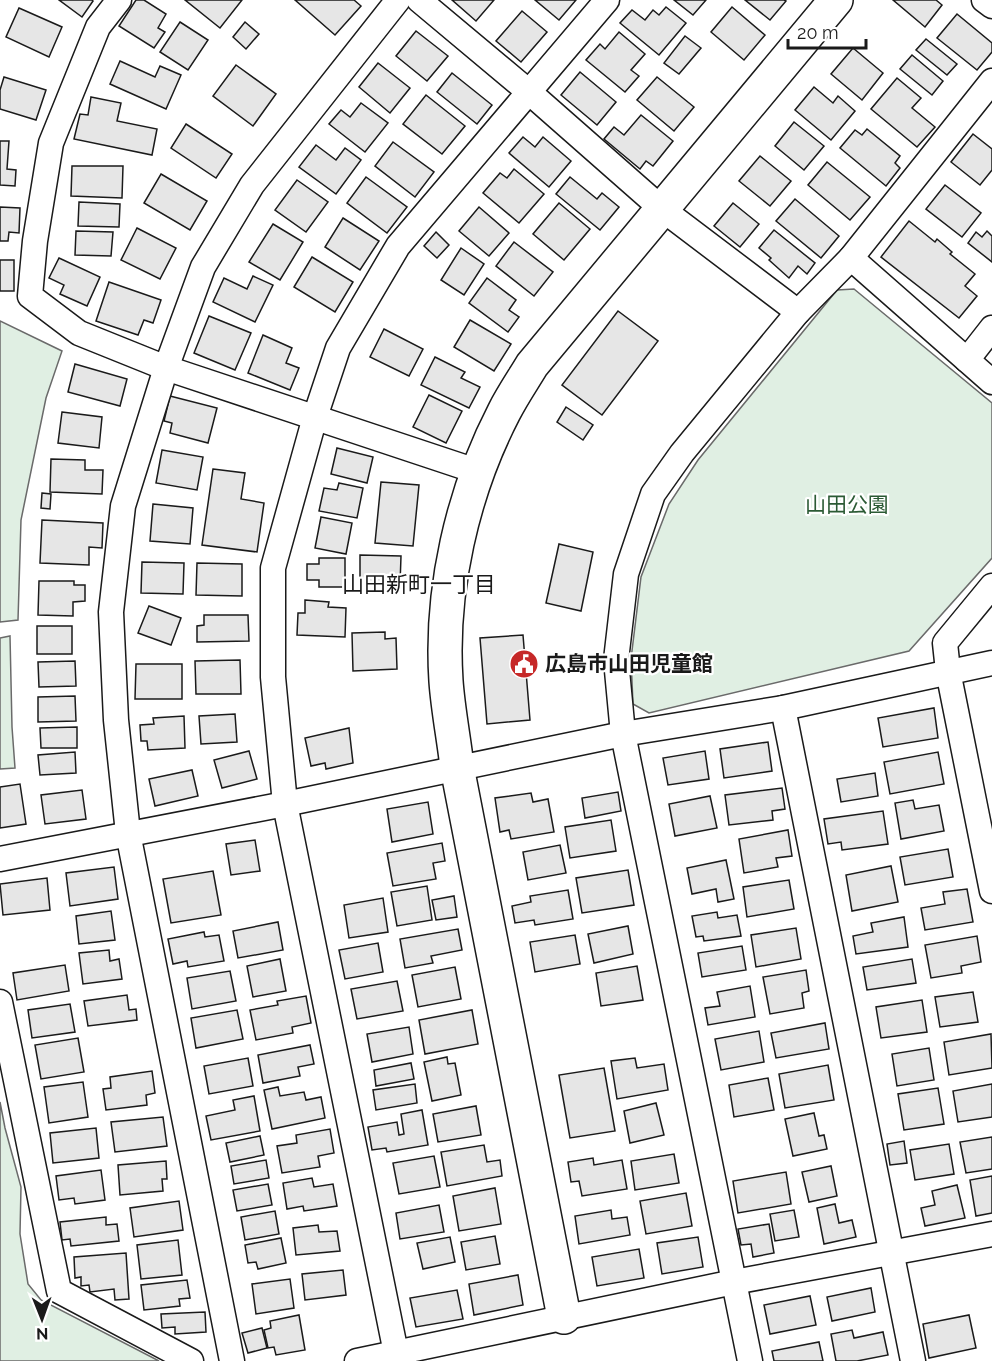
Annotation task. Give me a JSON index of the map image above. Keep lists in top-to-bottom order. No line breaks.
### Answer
{"districts":["山田新町一丁目"],"parks":["山田公園"],"places":{"public building":["広島市山田児童館"]},"scale_bar":"20 m","north":"bottom"}
